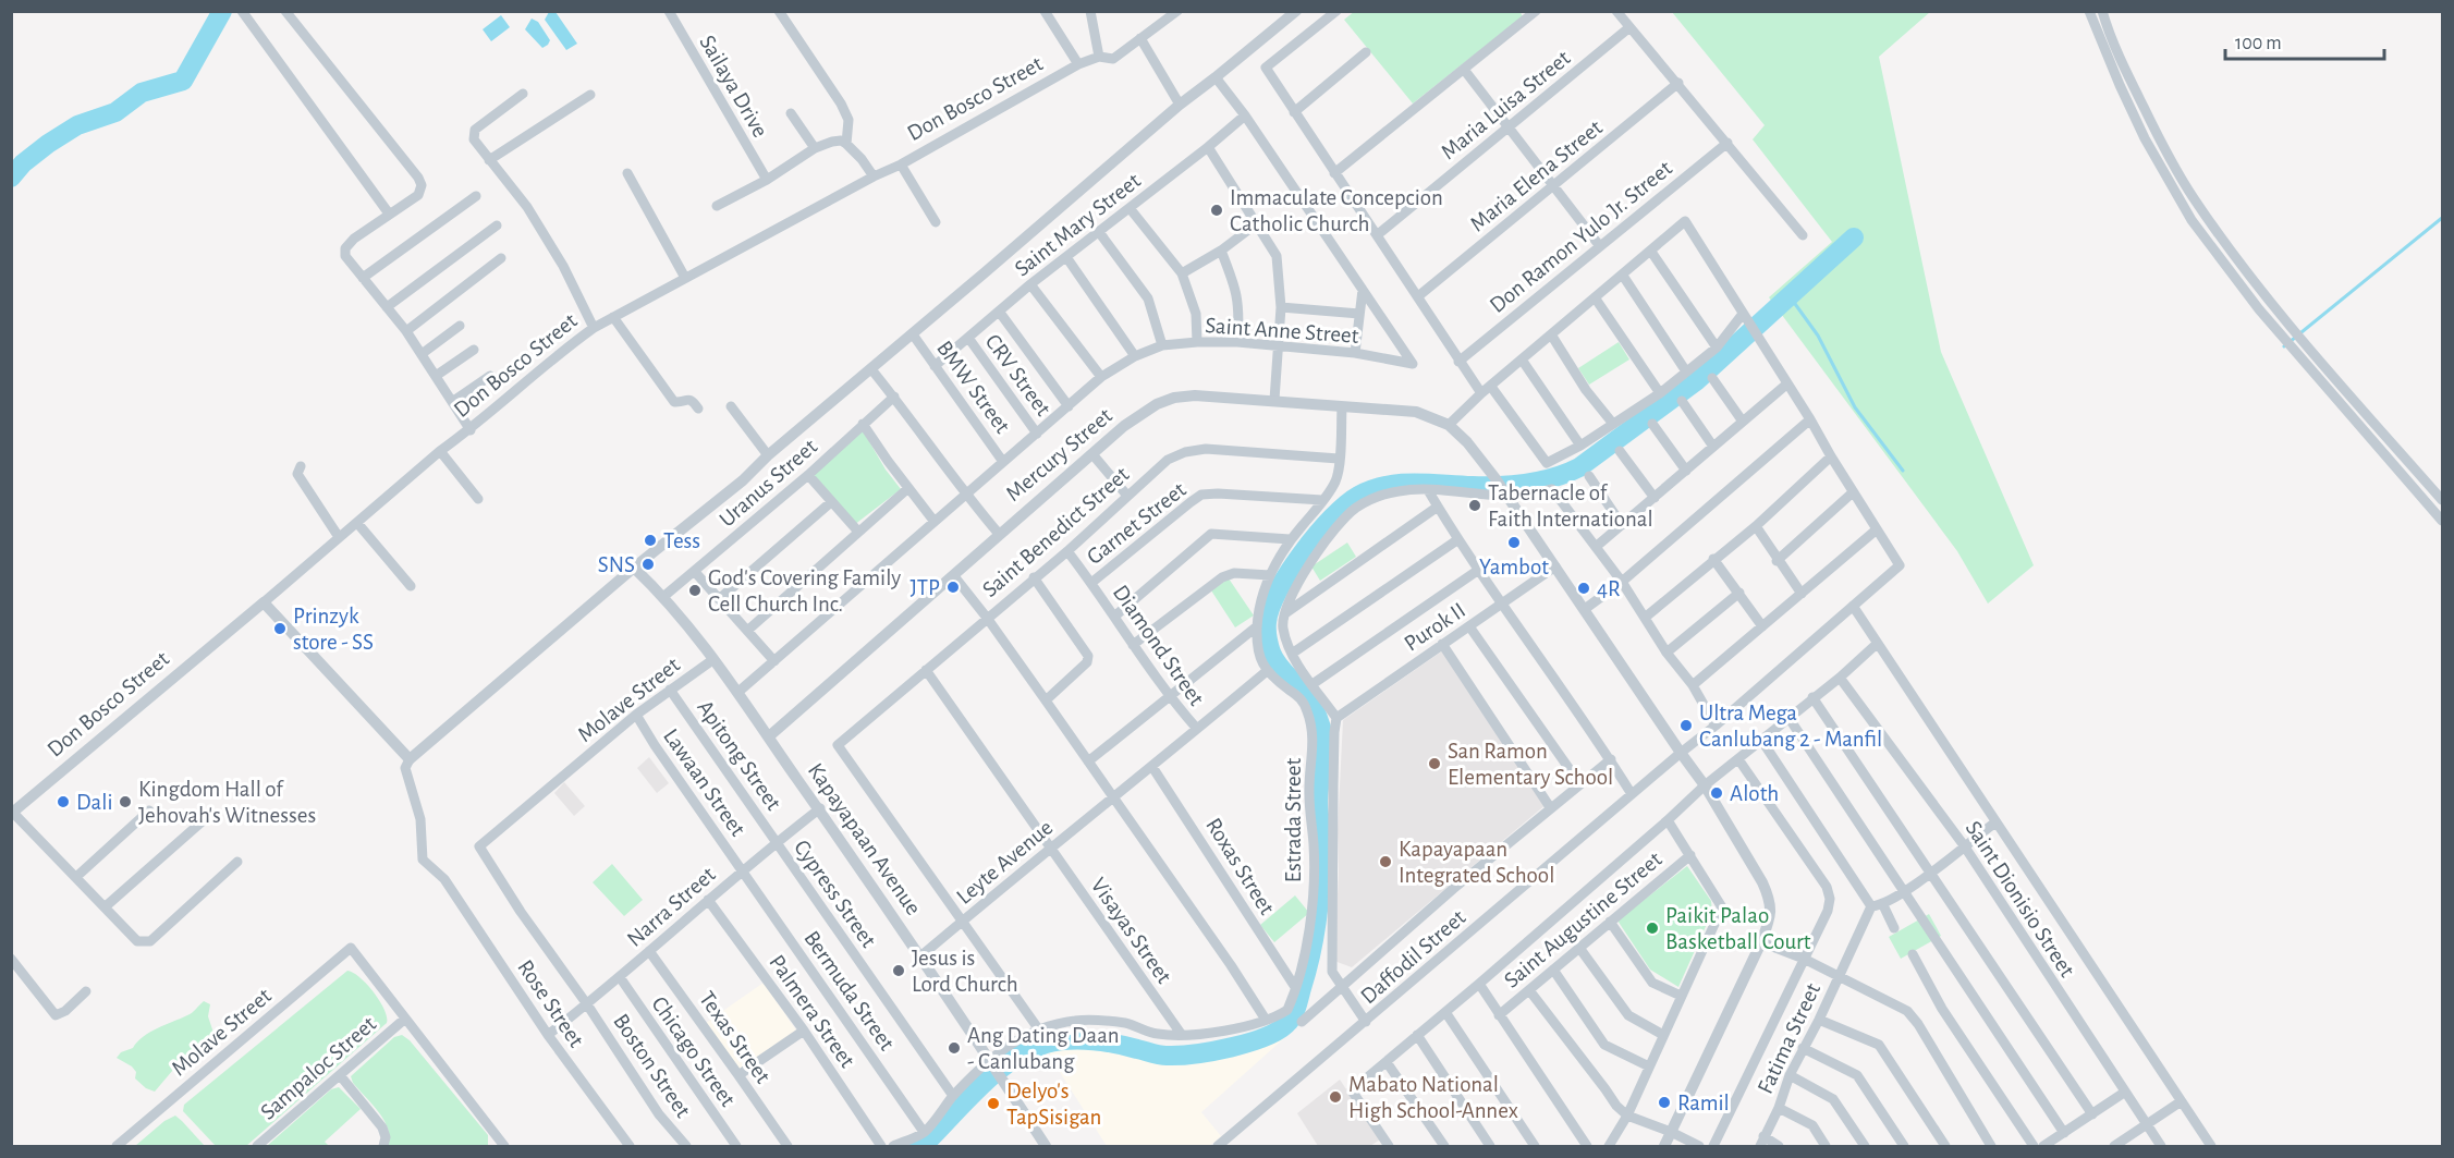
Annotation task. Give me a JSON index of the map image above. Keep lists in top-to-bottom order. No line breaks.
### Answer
{"streets":{"street":["Sailaya Drive","Don Bosco Street","Maria Luisa Street","Maria Elena Street","Saint Mary Street","Don Ramon Yulo Jr. Street","Saint Anne Street","CRV Street","BMW Street","Mercury Street","Uranus Street","Garnet Street","Saint Benedict Street","Purok II","Diamond Street","Molave Street","Apitong Street","Lawaan Street","Estrada Street","Kapayapaan Avenue","Leyte Avenue","Roxas Street","Cypress Street","Saint Dionisio Street","Narra Street","Saint Augustine Street","Visayas Street","Daffodil Street","Bermuda Street","Rose Street","Palmera Street","Texas Street","Fatima Street","Chicago Street","Boston Street","Sampaloc Street"]},"crossings":[["Saint Mary Street","CRV Street"],["Saint Mary Street","BMW Street"],["Saint Anne Street","CRV Street"],["Saint Anne Street","BMW Street"],["Saint Anne Street","Kapayapaan Avenue"],["Mercury Street","Kapayapaan Avenue"],["Uranus Street","Kapayapaan Avenue"],["Garnet Street","Diamond Street"],["Saint Benedict Street","Diamond Street"],["Saint Benedict Street","Leyte Avenue"],["Saint Benedict Street","Visayas Street"],["Diamond Street","Leyte Avenue"],["Molave Street","Apitong Street"],["Molave Street","Lawaan Street"],["Molave Street","Kapayapaan Avenue"],["Molave Street","Boston Street"],["Molave Street","Sampaloc Street"],["Apitong Street","Cypress Street"],["Apitong Street","Narra Street"],["Lawaan Street","Narra Street"],["Lawaan Street","Bermuda Street"],["Estrada Street","Leyte Avenue"],["Estrada Street","Roxas Street"],["Kapayapaan Avenue","Leyte Avenue"],["Kapayapaan Avenue","Narra Street"],["Leyte Avenue","Roxas Street"],["Leyte Avenue","Visayas Street"],["Cypress Street","Narra Street"],["Narra Street","Bermuda Street"],["Narra Street","Rose Street"],["Narra Street","Palmera Street"],["Narra Street","Texas Street"],["Narra Street","Chicago Street"],["Narra Street","Boston Street"]],"places":["Immaculate Concepcion Catholic Church","Tabernacle of Faith International","Tess","Yambot","SNS","JTP","4R","God's Covering Family Cell Church Inc.","Prinzyk store - SS","Ultra Mega Canlubang 2 - Manfil","San Ramon Elementary School","Aloth","Dali","Kingdom Hall of Jehovah's Witnesses","Kapayapaan Integrated School","Paikit Palao Basketball Court","Jesus is Lord Church","Ang Dating Daan - Canlubang","Mabato National High School-Annex","Ramil","Delyo's TapSisigan"],"scale_bar":"100 m"}
